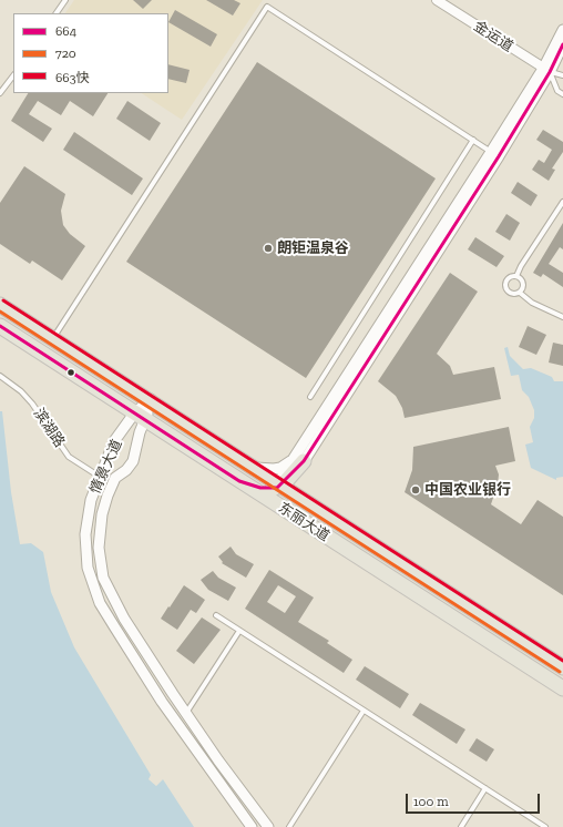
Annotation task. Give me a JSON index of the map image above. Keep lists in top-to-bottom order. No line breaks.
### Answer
{"streets":{"highway":["东丽大道"],"street":["金运道","情景大道"],"lane":["滨湖路"]},"crossings":[["滨湖路","情景大道"],["情景大道","东丽大道"]],"places":["朗钜温泉谷","中国农业银行"],"lines":["transit line 664","transit line 663快","transit line 720"],"legend":["664","720","663快"],"scale_bar":"100 m"}
